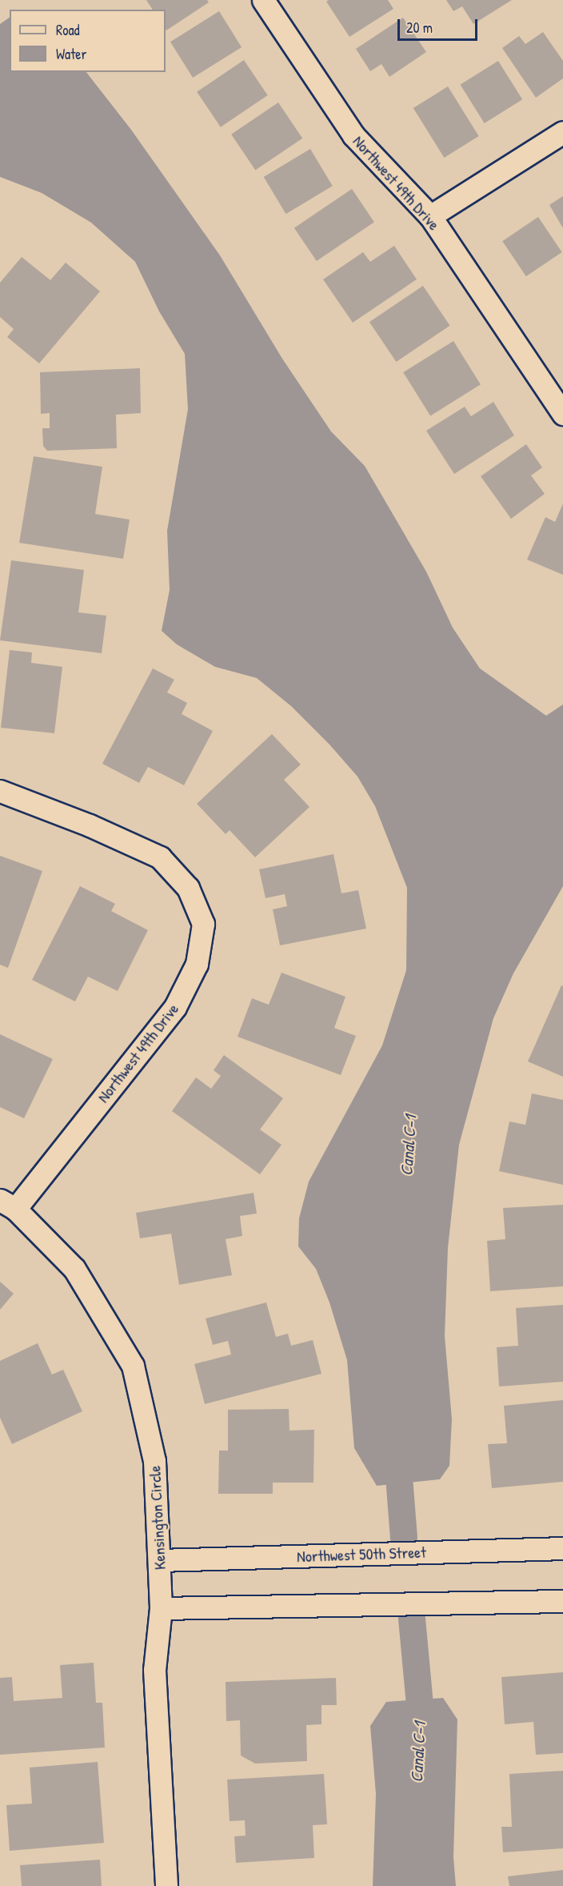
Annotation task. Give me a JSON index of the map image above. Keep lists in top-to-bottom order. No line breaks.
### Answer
{"streets":{"street":["Northwest 49th Drive","Kensington Circle","Northwest 50th Street"]},"crossings":[["Northwest 49th Drive","Kensington Circle"],["Kensington Circle","Northwest 50th Street"]],"water":["Canal C-1"],"legend":["Road","Water"],"scale_bar":"20 m"}
